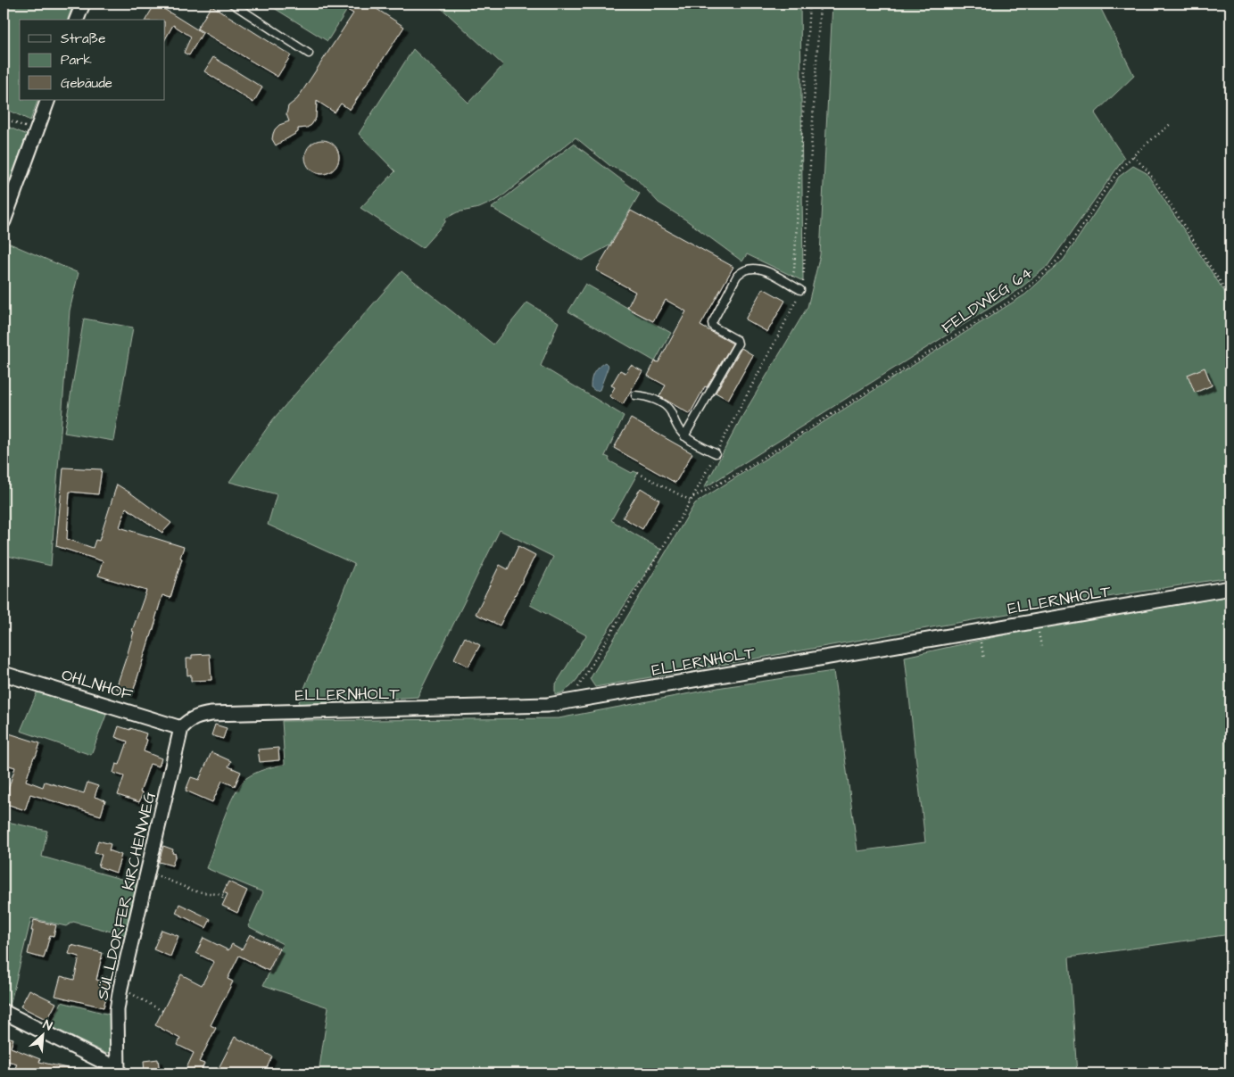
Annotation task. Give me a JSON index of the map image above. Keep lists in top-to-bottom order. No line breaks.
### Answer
{"streets":{"street":["ELLERNHOLT","OHLNHOF","SÜLLDORFER KIRCHENWEG"],"path":["FELDWEG 64"]},"crossings":[["ELLERNHOLT","OHLNHOF"],["ELLERNHOLT","SÜLLDORFER KIRCHENWEG"],["OHLNHOF","SÜLLDORFER KIRCHENWEG"]],"legend":["Straße","Park","Gebäude"],"north":"top right"}
